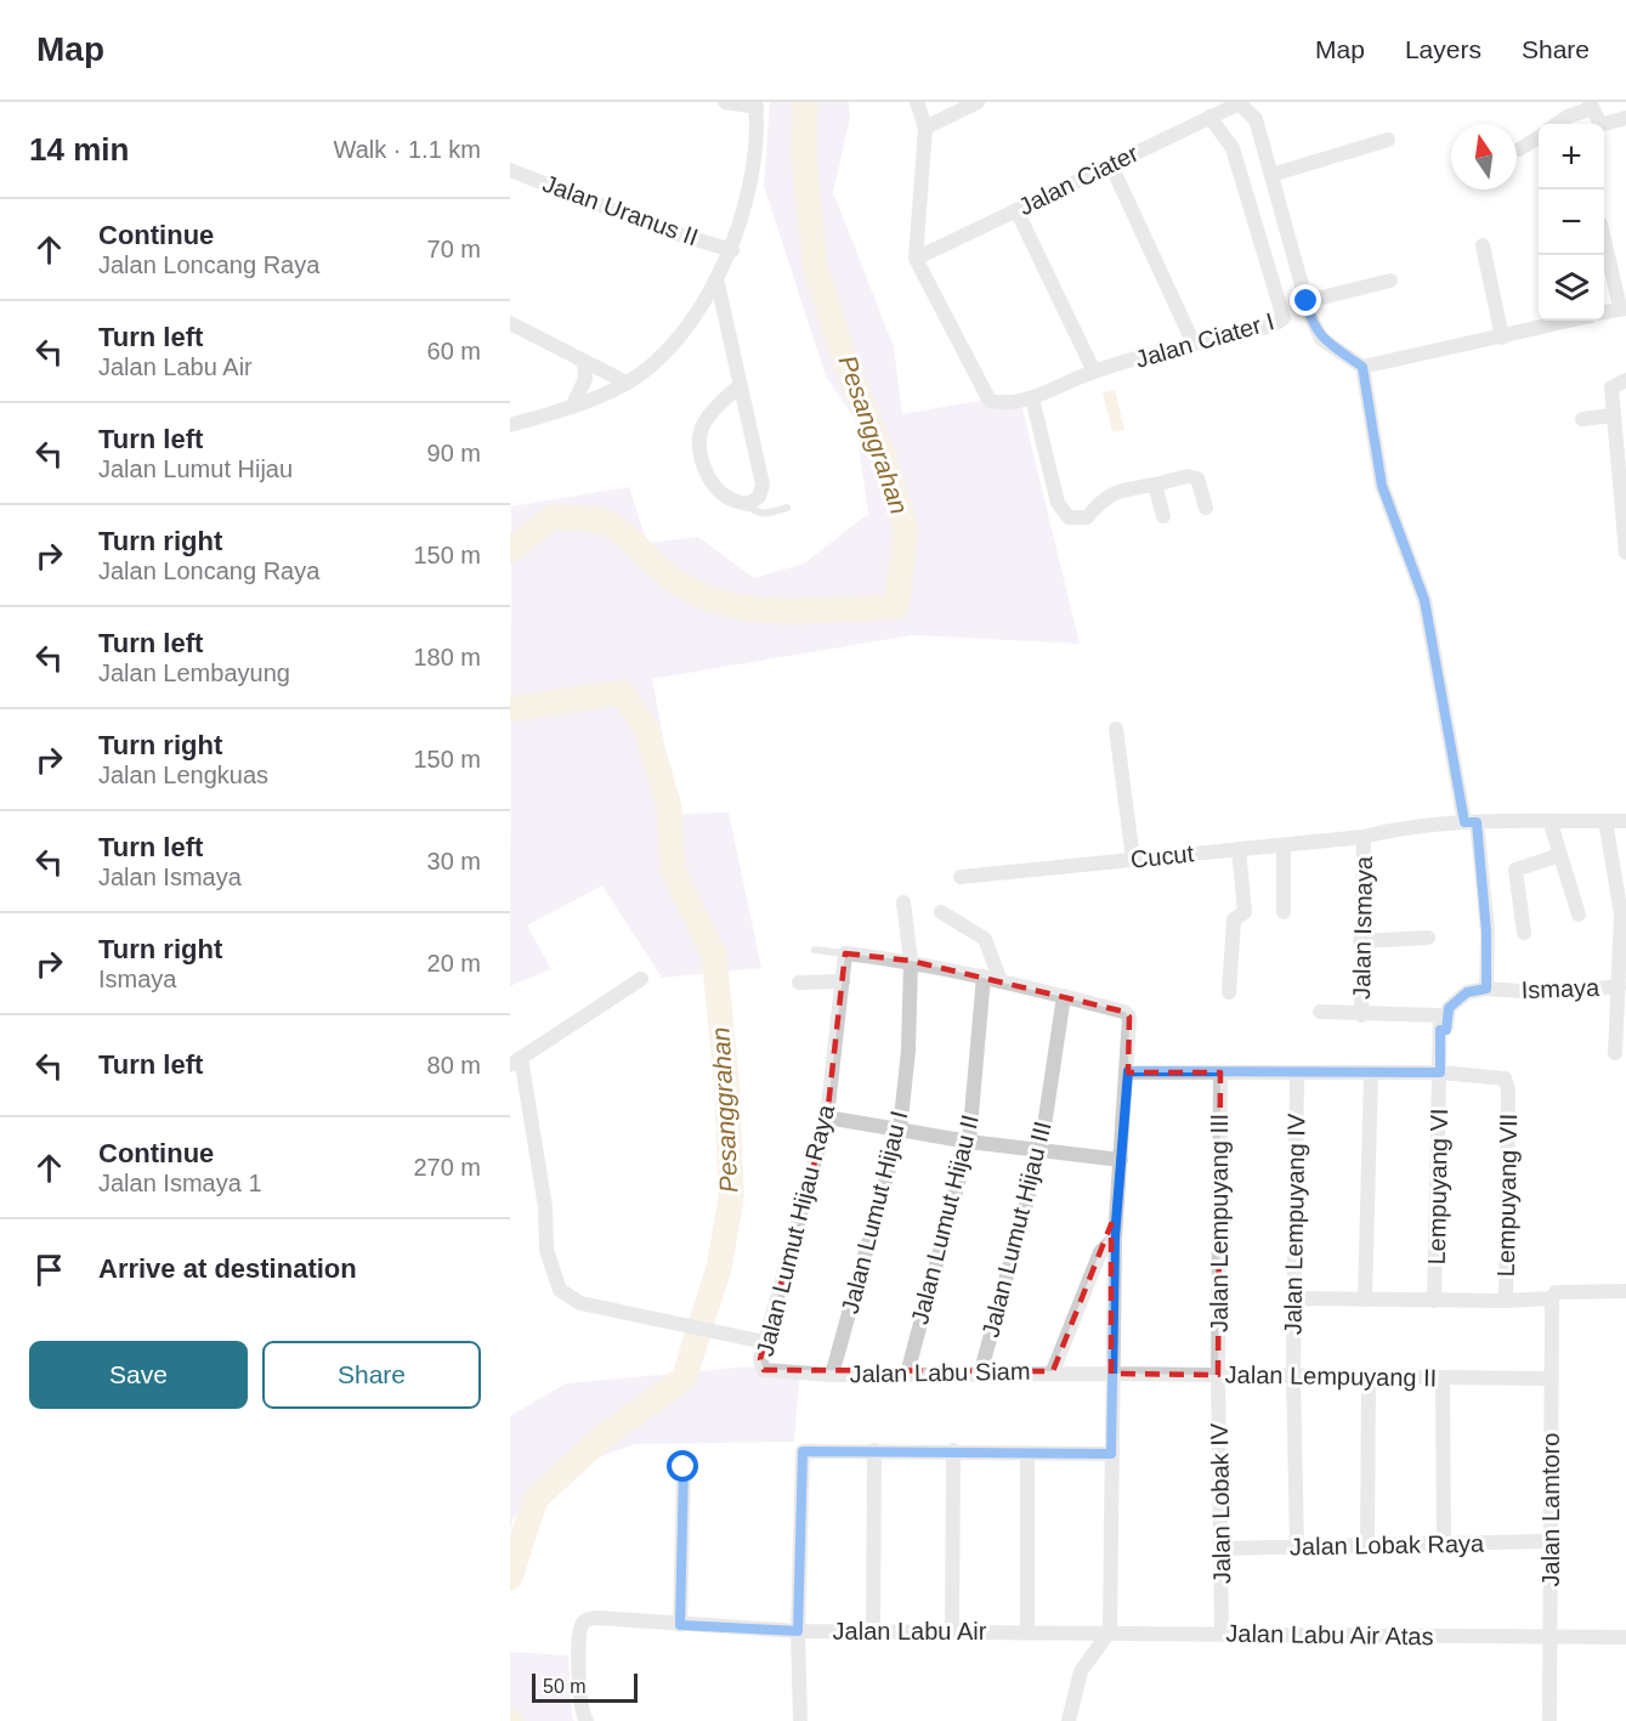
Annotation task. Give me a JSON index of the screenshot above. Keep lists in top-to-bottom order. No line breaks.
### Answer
{"streets":{"street":["Jalan Ciater","Jalan Uranus II","Jalan Ciater I","Cucut","Jalan Ismaya","Ismaya","Lempuyang VI","Lempuyang VII","Jalan Lumut Hijau I","Jalan Lumut Hijau II","Jalan Lempuyang III","Jalan Lempuyang IV","Jalan Lumut Hijau III","Jalan Lumut Hijau Raya","Jalan Labu Siam","Jalan Lempuyang II","Jalan Lobak IV","Jalan Lamtoro","Jalan Lobak Raya","Jalan Labu Air","Jalan Labu Air Atas"]},"crossings":[["Jalan Ciater","Jalan Ciater I"],["Cucut","Jalan Ismaya"],["Jalan Ismaya","Ismaya"],["Lempuyang VI","Lempuyang VII"],["Jalan Lumut Hijau I","Jalan Labu Siam"],["Jalan Lumut Hijau II","Jalan Labu Siam"],["Jalan Lempuyang III","Jalan Lempuyang II"],["Jalan Lempuyang III","Jalan Lobak IV"],["Jalan Lempuyang IV","Jalan Lempuyang II"],["Jalan Lempuyang IV","Jalan Lobak Raya"],["Jalan Lumut Hijau III","Jalan Labu Siam"],["Jalan Lumut Hijau Raya","Jalan Labu Siam"],["Jalan Labu Siam","Jalan Lempuyang II"],["Jalan Lempuyang II","Jalan Lobak IV"],["Jalan Lempuyang II","Jalan Lamtoro"],["Jalan Lobak IV","Jalan Lobak Raya"],["Jalan Lobak IV","Jalan Labu Air Atas"],["Jalan Lamtoro","Jalan Lobak Raya"],["Jalan Lamtoro","Jalan Labu Air Atas"],["Jalan Labu Air","Jalan Labu Air Atas"]],"water":["Pesanggrahan"],"scale_bar":"50 m","north":"top","page":{"header":"Map","nav":["Map","Layers","Share"],"heading":["14 min","Walk · 1.1 km"],"map_buttons":["+","−"],"list":[["Continue","Jalan Loncang Raya","70 m"],["Turn left","Jalan Labu Air","60 m"],["Turn left","Jalan Lumut Hijau","90 m"],["Turn right","Jalan Loncang Raya","150 m"],["Turn left","Jalan Lembayung","180 m"],["Turn right","Jalan Lengkuas","150 m"],["Turn left","Jalan Ismaya","30 m"],["Turn right","Ismaya","20 m"],["Turn left","80 m"],["Continue","Jalan Ismaya 1","270 m"],"Arrive at destination"],"buttons":["Save","Share"],"scale":"50 m"}}
